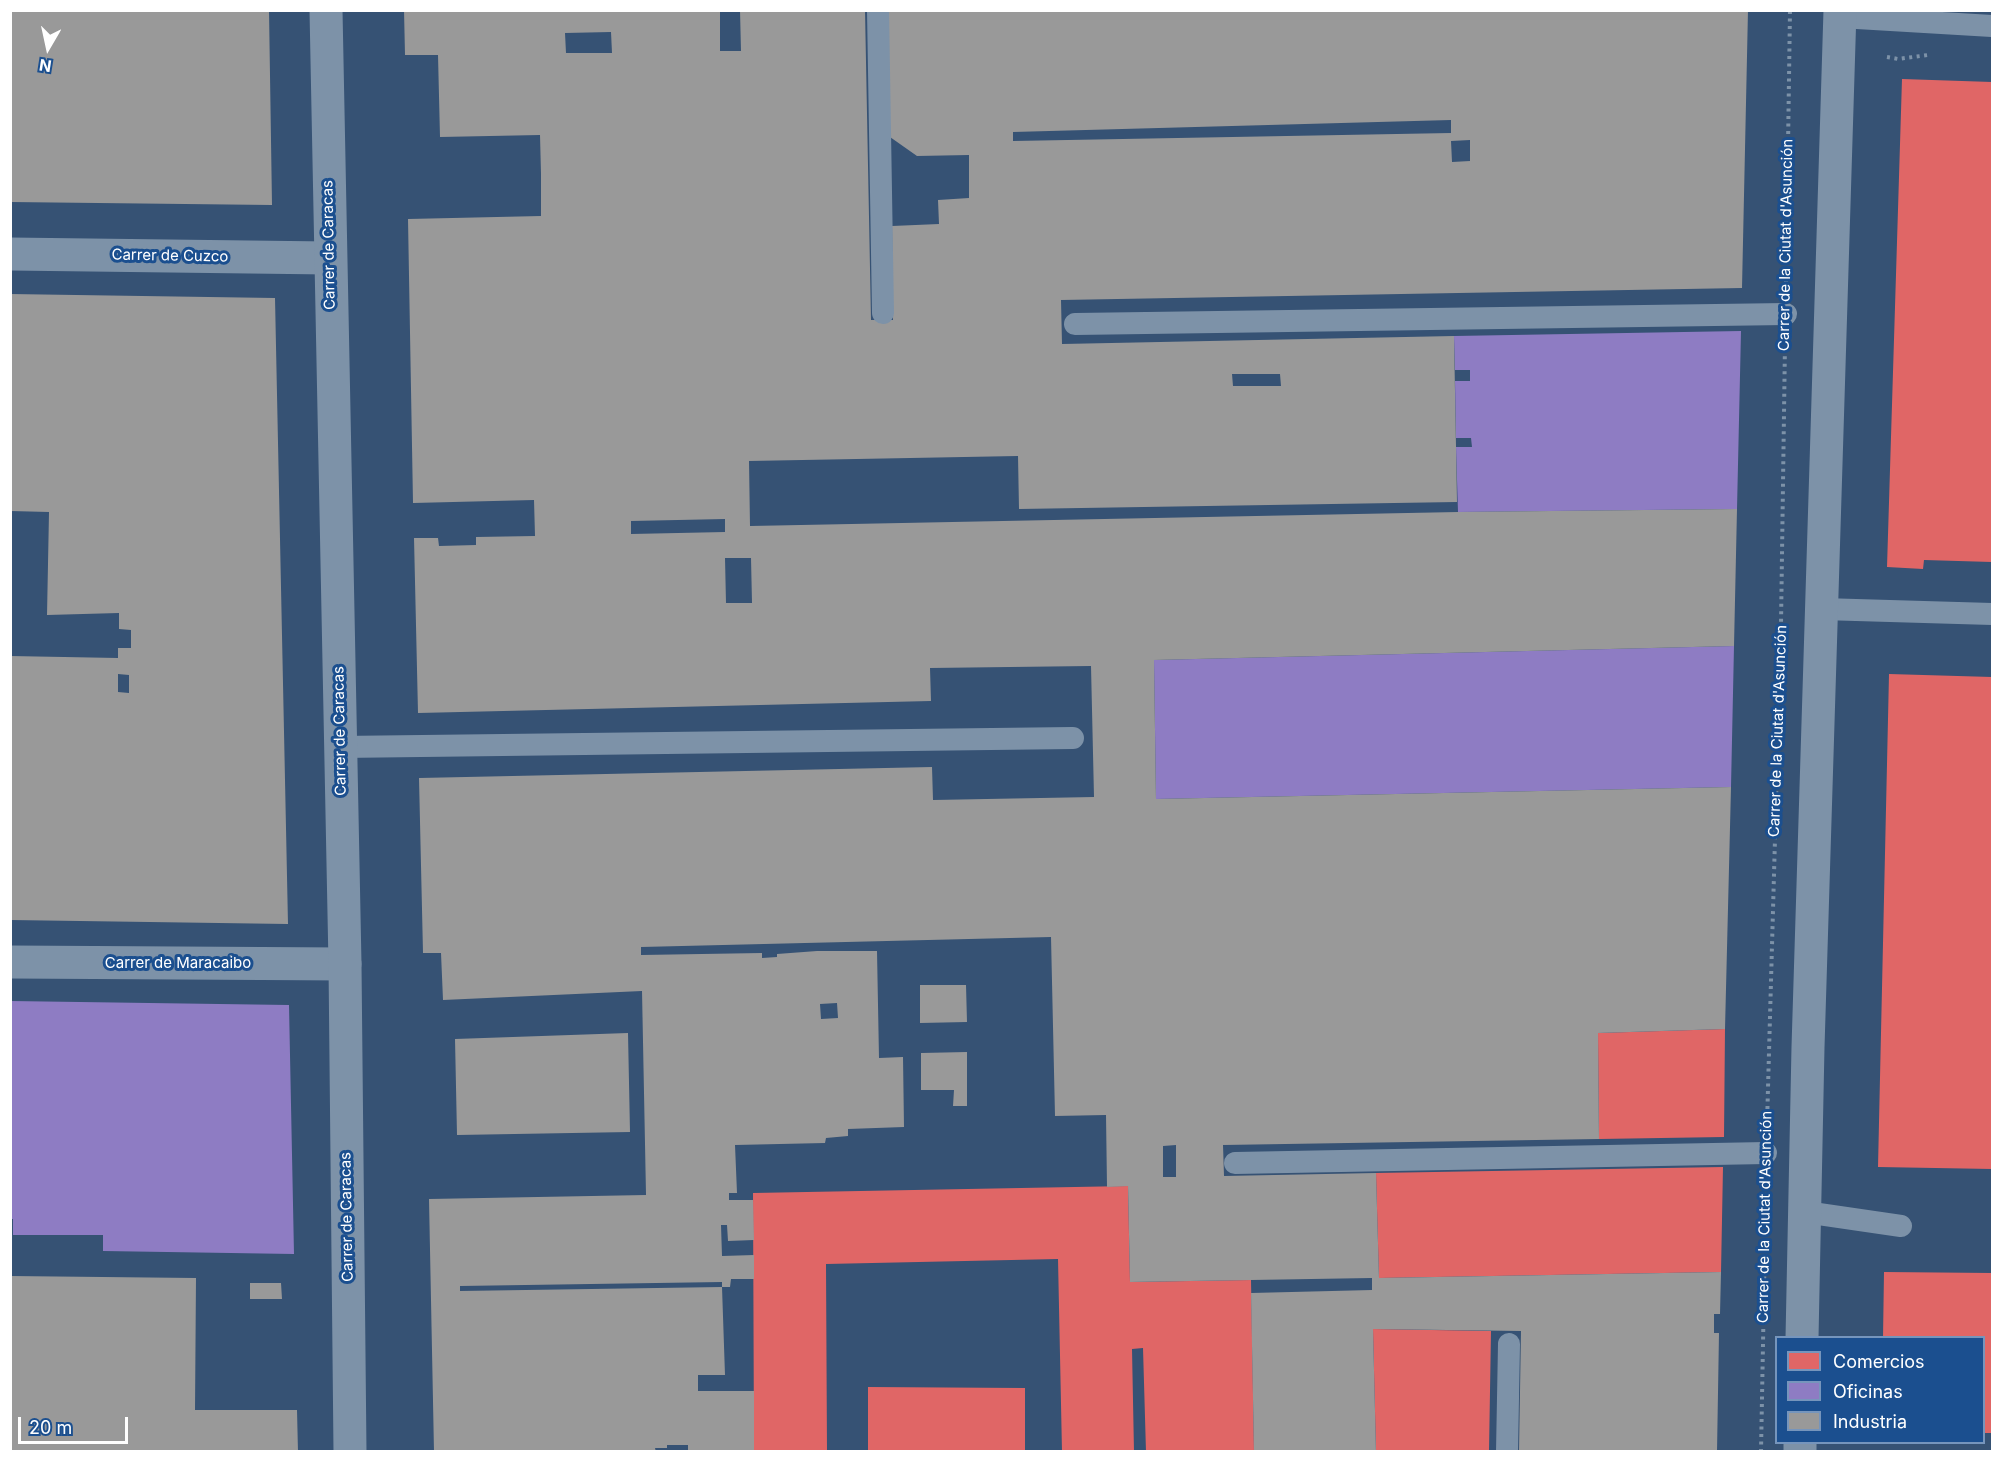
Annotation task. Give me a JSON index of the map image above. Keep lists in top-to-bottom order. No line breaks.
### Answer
{"streets":{"street":["Carrer de Caracas","Carrer de Cuzco","Carrer de Maracaibo"],"path":["Carrer de la Ciutat d'Asunción"]},"crossings":[["Carrer de Caracas","Carrer de Cuzco"],["Carrer de Caracas","Carrer de Maracaibo"]],"legend":["Comercios","Oficinas","Industria"],"scale_bar":"20 m","north":"bottom"}
